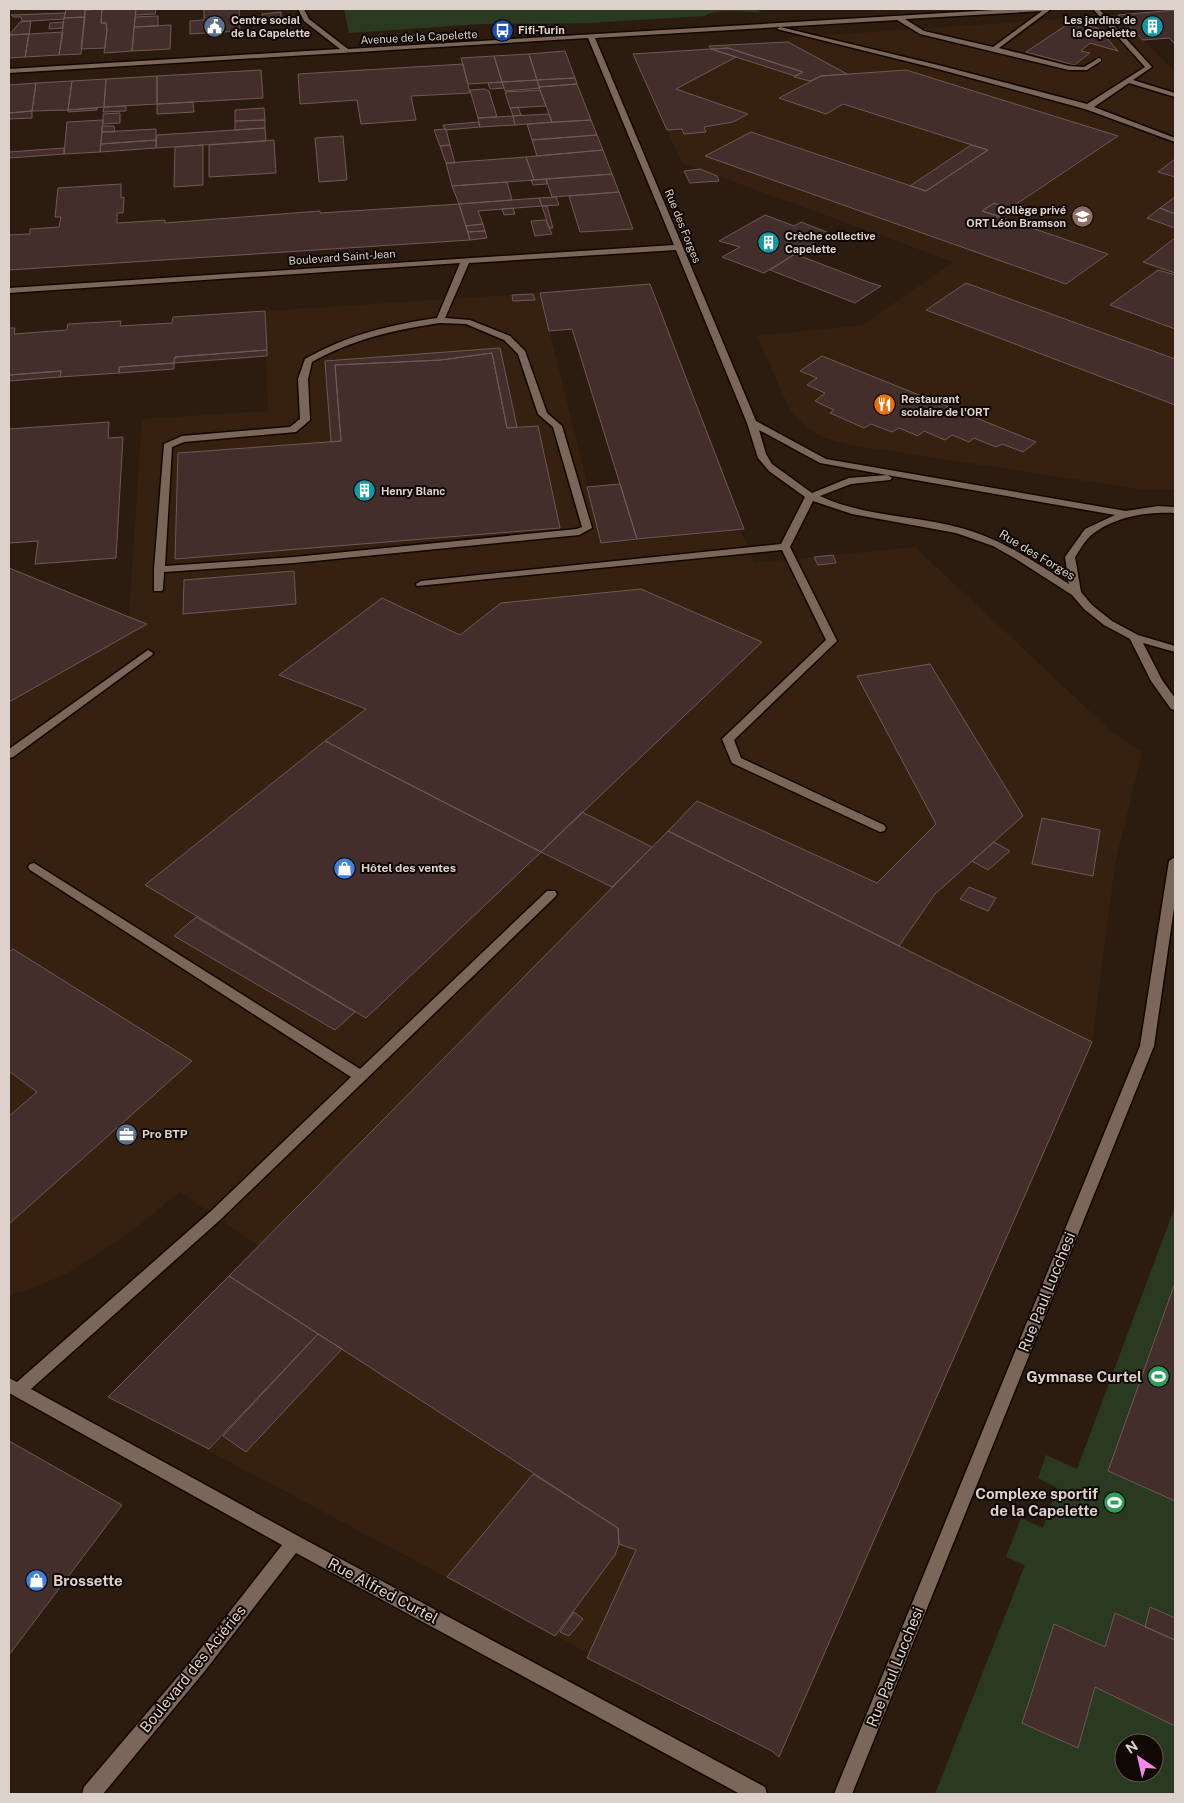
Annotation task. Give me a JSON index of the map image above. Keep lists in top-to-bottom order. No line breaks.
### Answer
{"streets":{"street":["Avenue de la Capelette","Rue des Forges","Boulevard Saint-Jean","Rue Paul Lucchesi","Rue Alfred Curtel","Boulevard des Aciéries"]},"crossings":[["Avenue de la Capelette","Rue des Forges"],["Rue des Forges","Boulevard Saint-Jean"],["Rue Alfred Curtel","Boulevard des Aciéries"]],"places":{"public building":["Centre social de la Capelette"],"building":["Les jardins de la Capelette","Crèche collective Capelette","Henry Blanc"],"bus stop":["Fifi-Turin"],"school or university":["Collège privé ORT Léon Bramson"],"restaurant":["Restaurant scolaire de l'ORT"],"shop":["Hôtel des ventes","Brossette"],"office":["Pro BTP"],"sports":["Gymnase Curtel","Complexe sportif de la Capelette"]},"north":"top left"}
